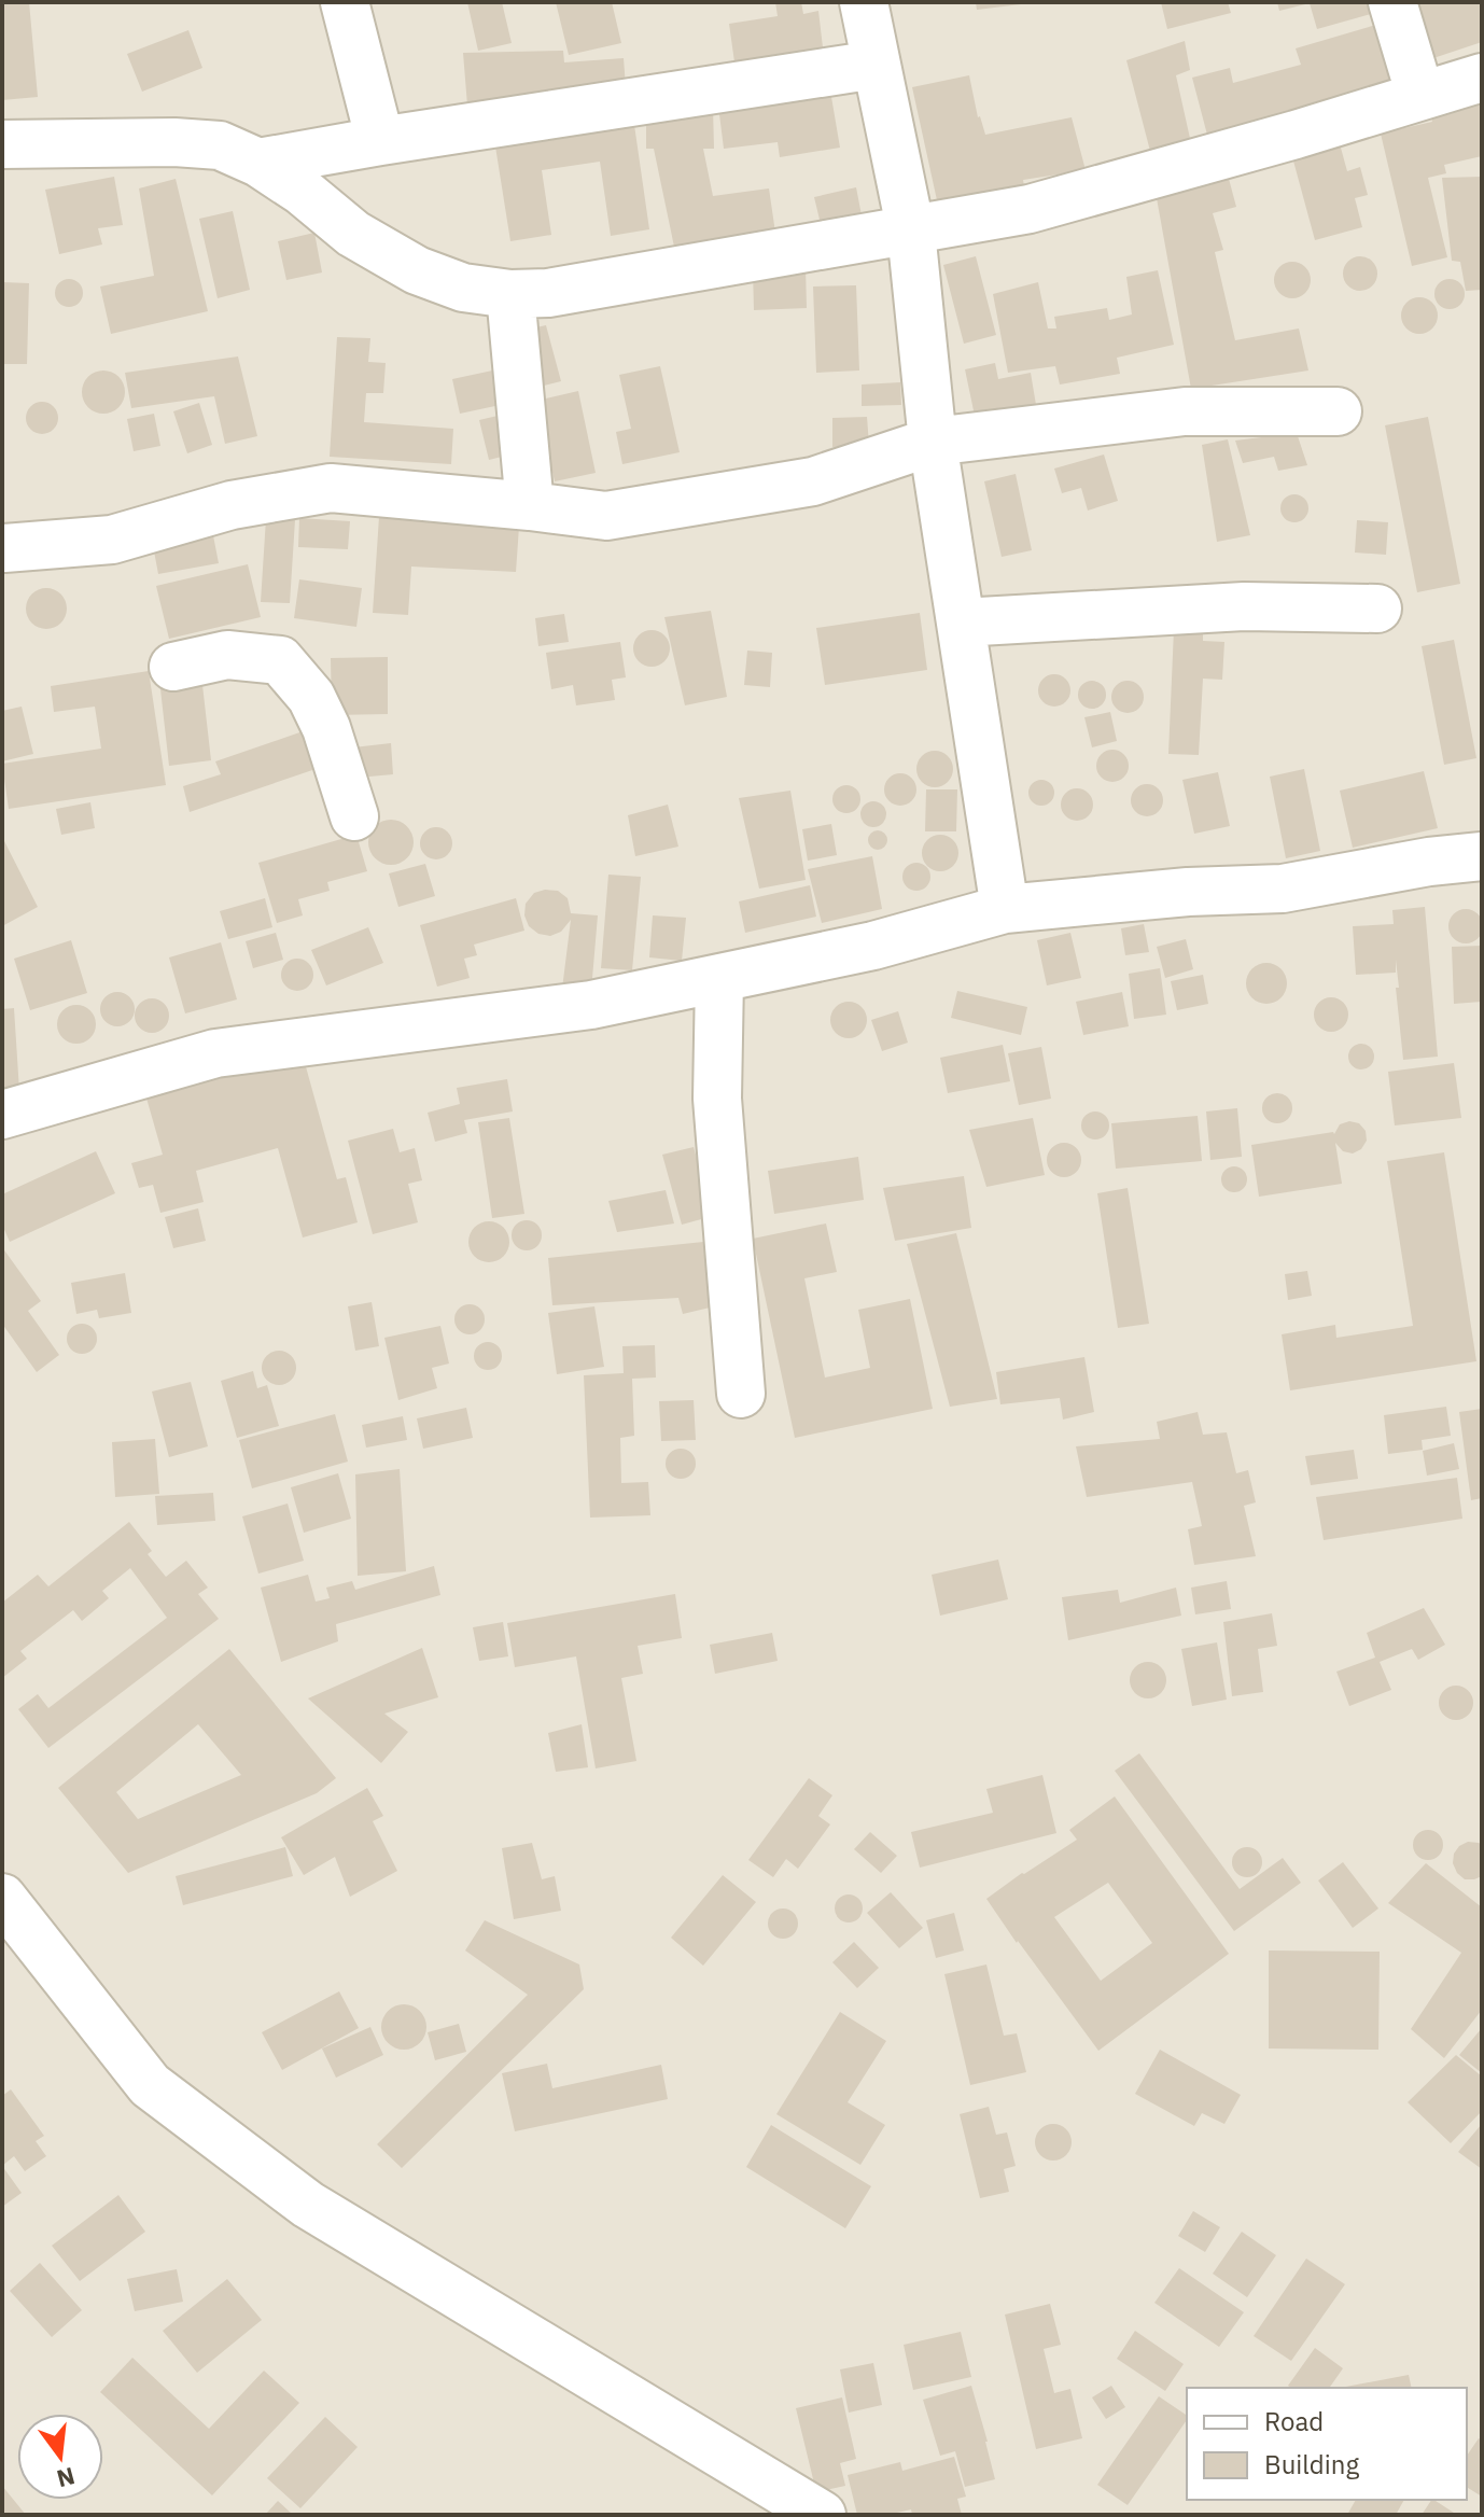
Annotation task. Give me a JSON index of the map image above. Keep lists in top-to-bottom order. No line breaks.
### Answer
{"legend":["Road","Building"],"north":"bottom"}
